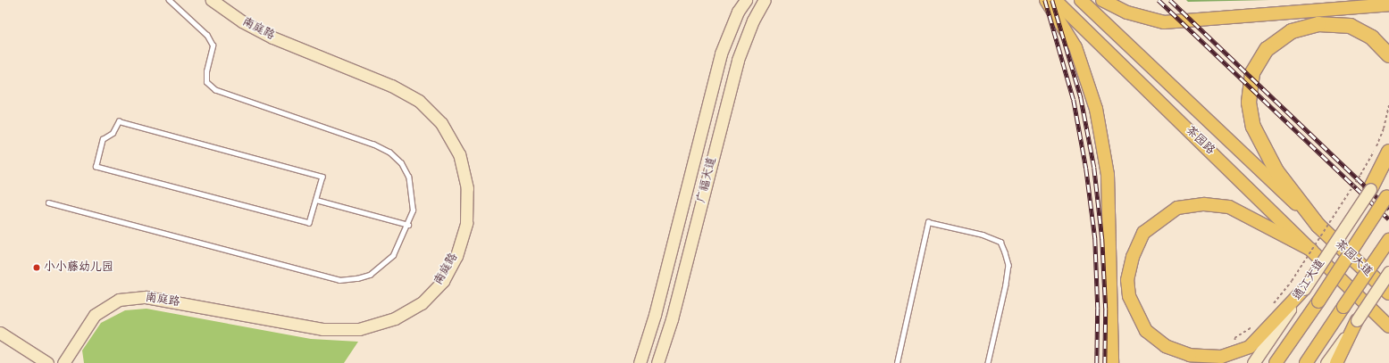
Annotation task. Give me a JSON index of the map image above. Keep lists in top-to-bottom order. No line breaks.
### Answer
{"streets":{"highway":["茶园大道"],"main road":["茶园路","通江大道"],"street":["南庭路","广福大道"]},"crossings":[["茶园路","茶园大道"]],"places":["小小藤幼儿园"]}
